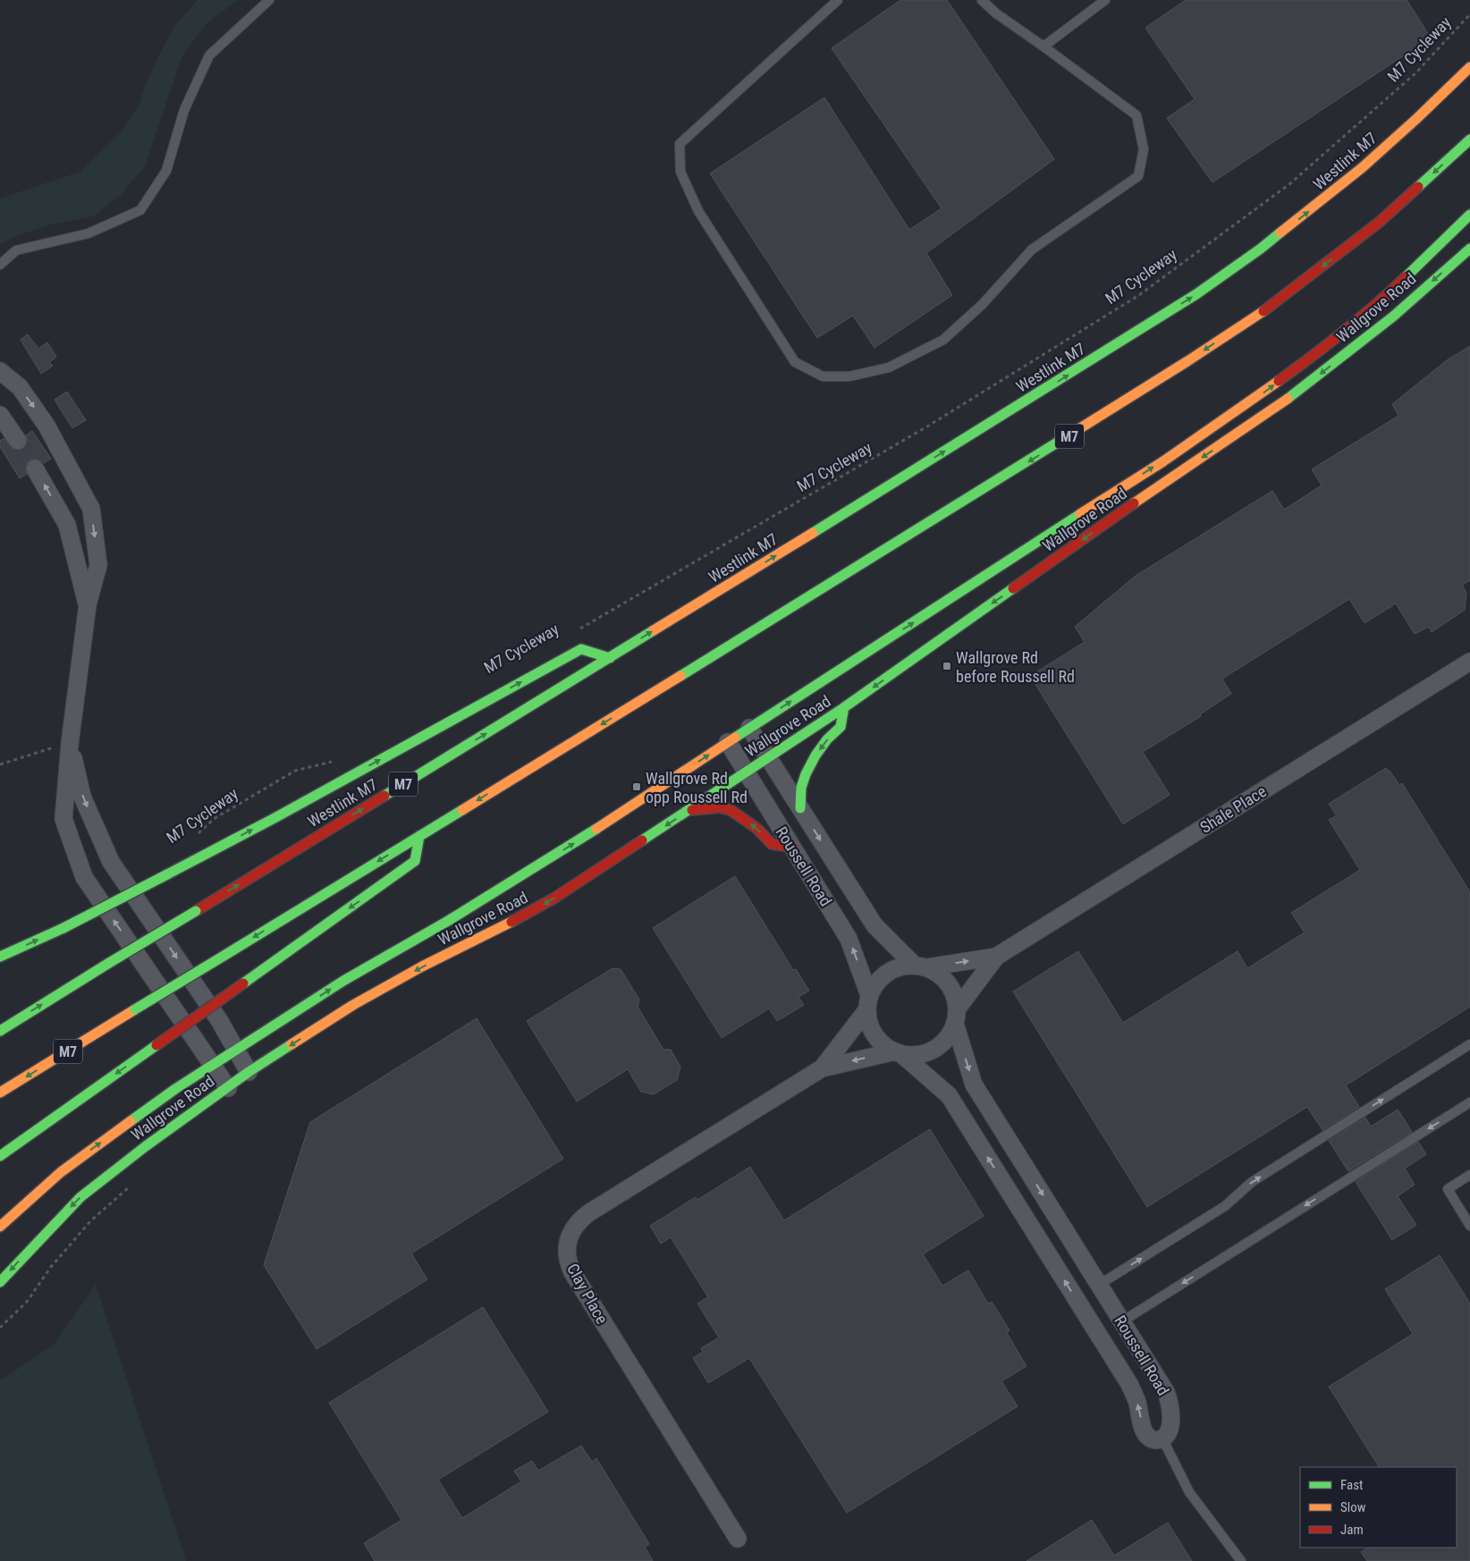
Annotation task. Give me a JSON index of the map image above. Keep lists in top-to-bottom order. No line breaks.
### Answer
{"streets":{"main road":["Westlink M7","Wallgrove Road","M7"],"street":["Shale Place","Roussell Road","Clay Place"],"path":["M7 Cycleway"]},"crossings":[["Westlink M7","M7"],["Wallgrove Road","Roussell Road"],["Shale Place","Roussell Road"],["Shale Place","Clay Place"],["Roussell Road","Clay Place"]],"places":{"transit":["Wallgrove Rd before Roussell Rd","Wallgrove Rd opp Roussell Rd"]},"legend":["Fast","Slow","Jam"]}
